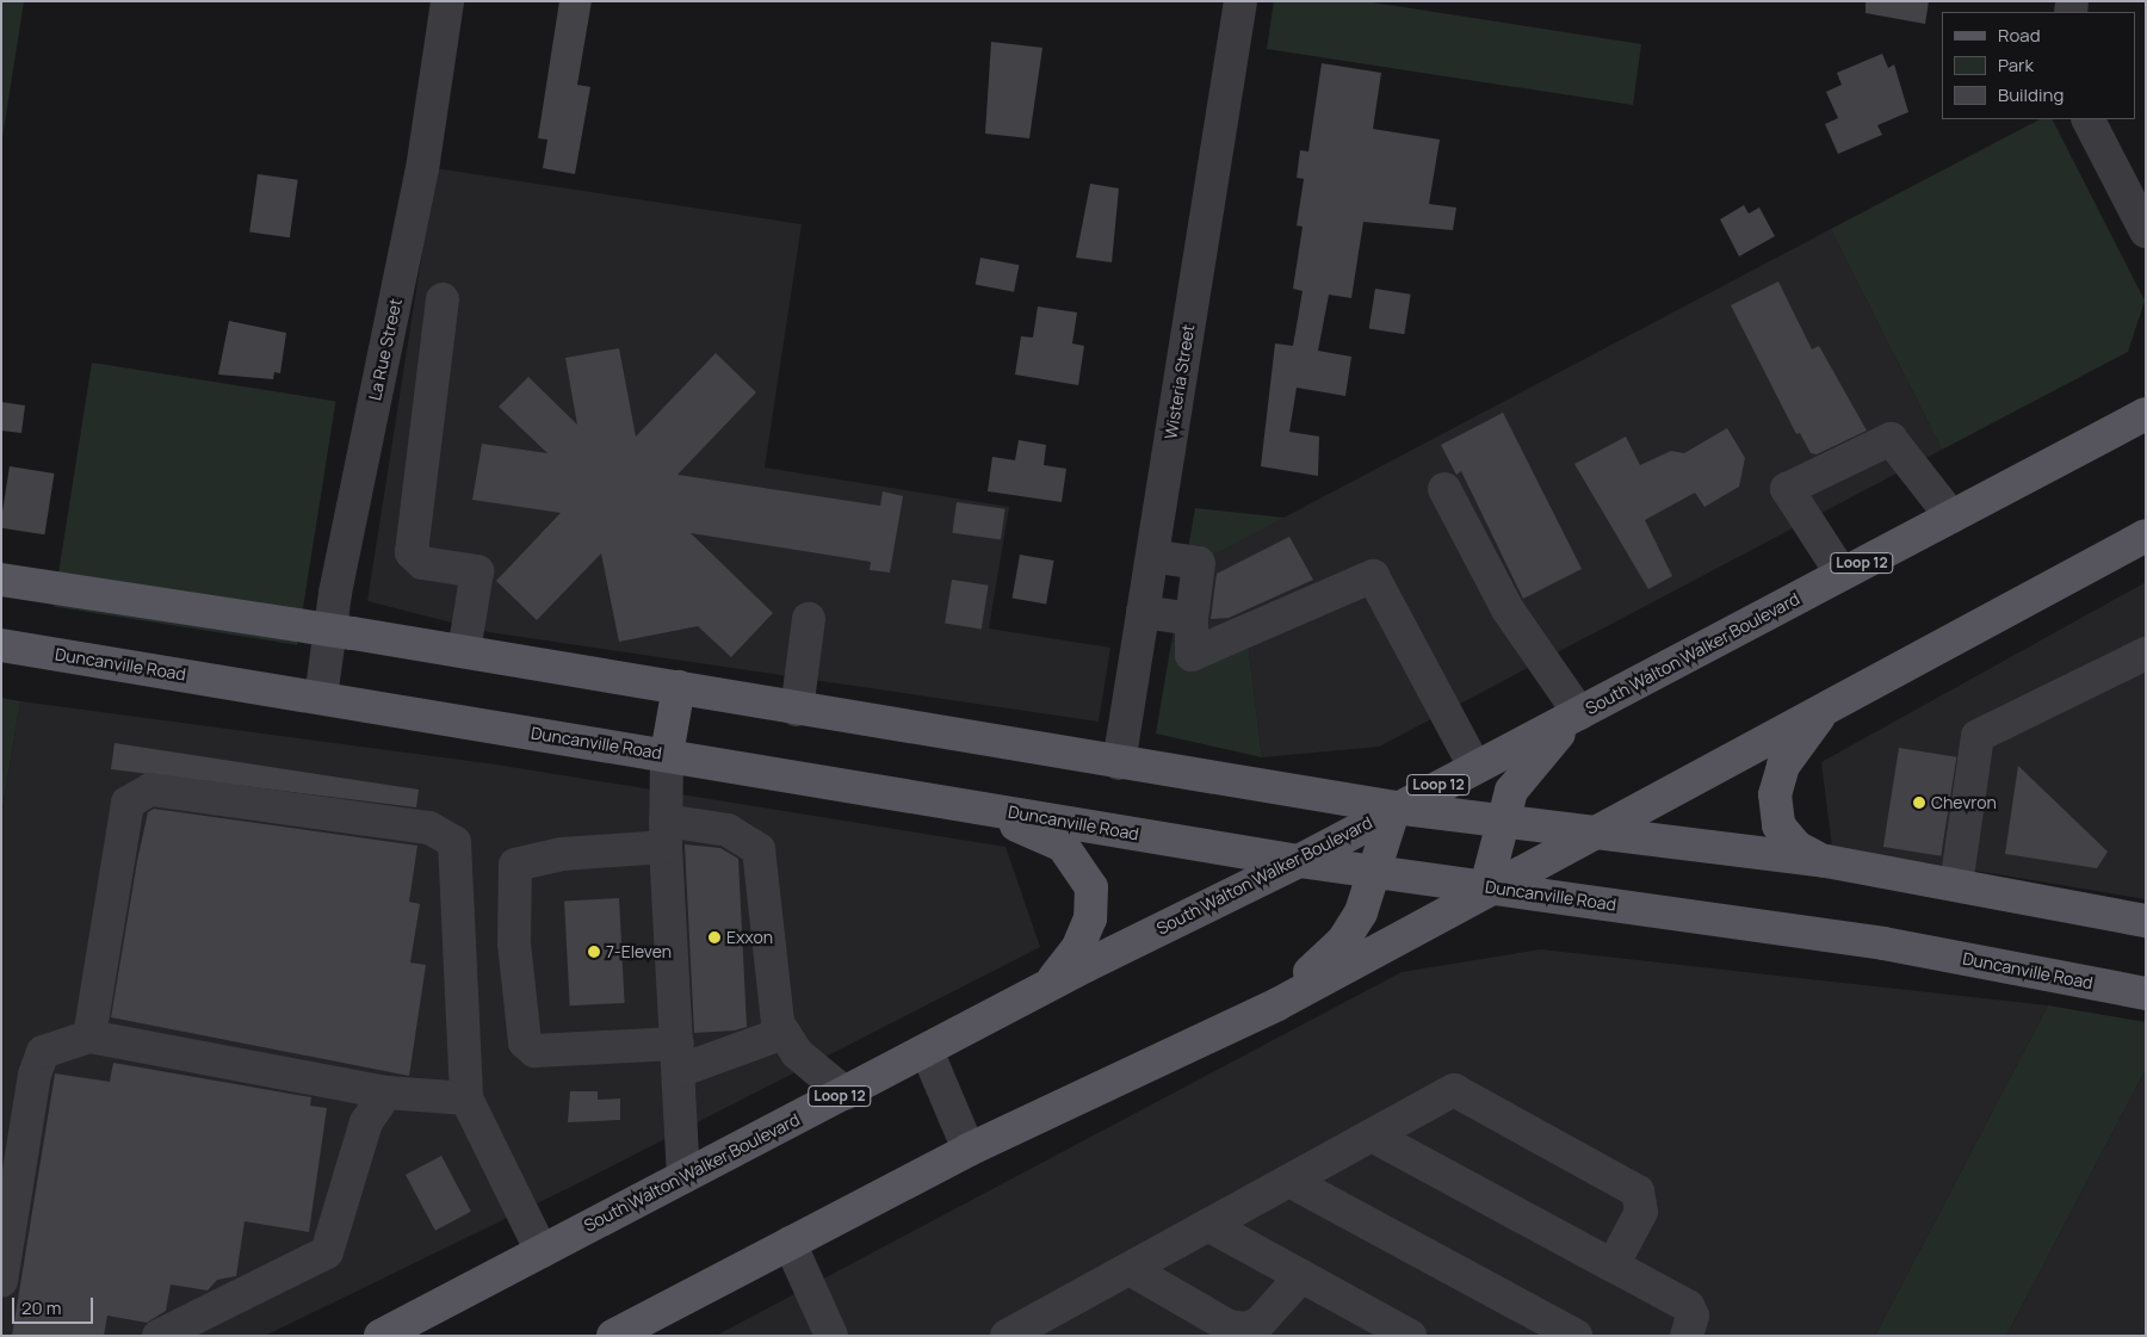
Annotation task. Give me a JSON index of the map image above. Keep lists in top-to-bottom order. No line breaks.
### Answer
{"streets":{"main road":["Loop 12","South Walton Walker Boulevard","Duncanville Road"],"street":["La Rue Street","Wisteria Street"]},"crossings":[["La Rue Street","Duncanville Road"],["South Walton Walker Boulevard","Duncanville Road"]],"places":["Chevron","Exxon","7-Eleven"],"legend":["Road","Park","Building"],"scale_bar":"20 m"}
